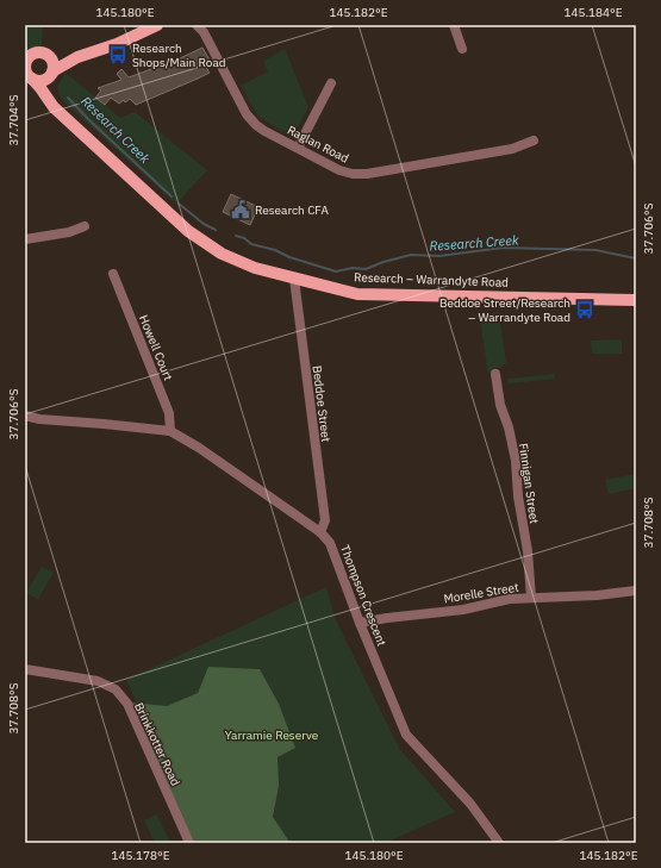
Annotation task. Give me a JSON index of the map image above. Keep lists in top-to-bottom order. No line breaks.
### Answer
{"streets":{"main road":["Research – Warrandyte Road"],"street":["Raglan Road","Howell Court","Beddoe Street","Finnigan Street","Morelle Street","Thompson Crescent","Brinkkotter Road"]},"crossings":[["Research – Warrandyte Road","Beddoe Street"],["Howell Court","Thompson Crescent"],["Beddoe Street","Thompson Crescent"],["Finnigan Street","Morelle Street"],["Morelle Street","Thompson Crescent"]],"water":["Research Creek"],"parks":["Yarramie Reserve"],"places":{"bus stop":["Research Shops/Main Road","Beddoe Street/Research – Warrandyte Road"],"public building":["Research CFA"]},"coordinates":["145.180°E","145.182°E","145.184°E","37.704°S","37.706°S","37.708°S","145.178°E"]}
